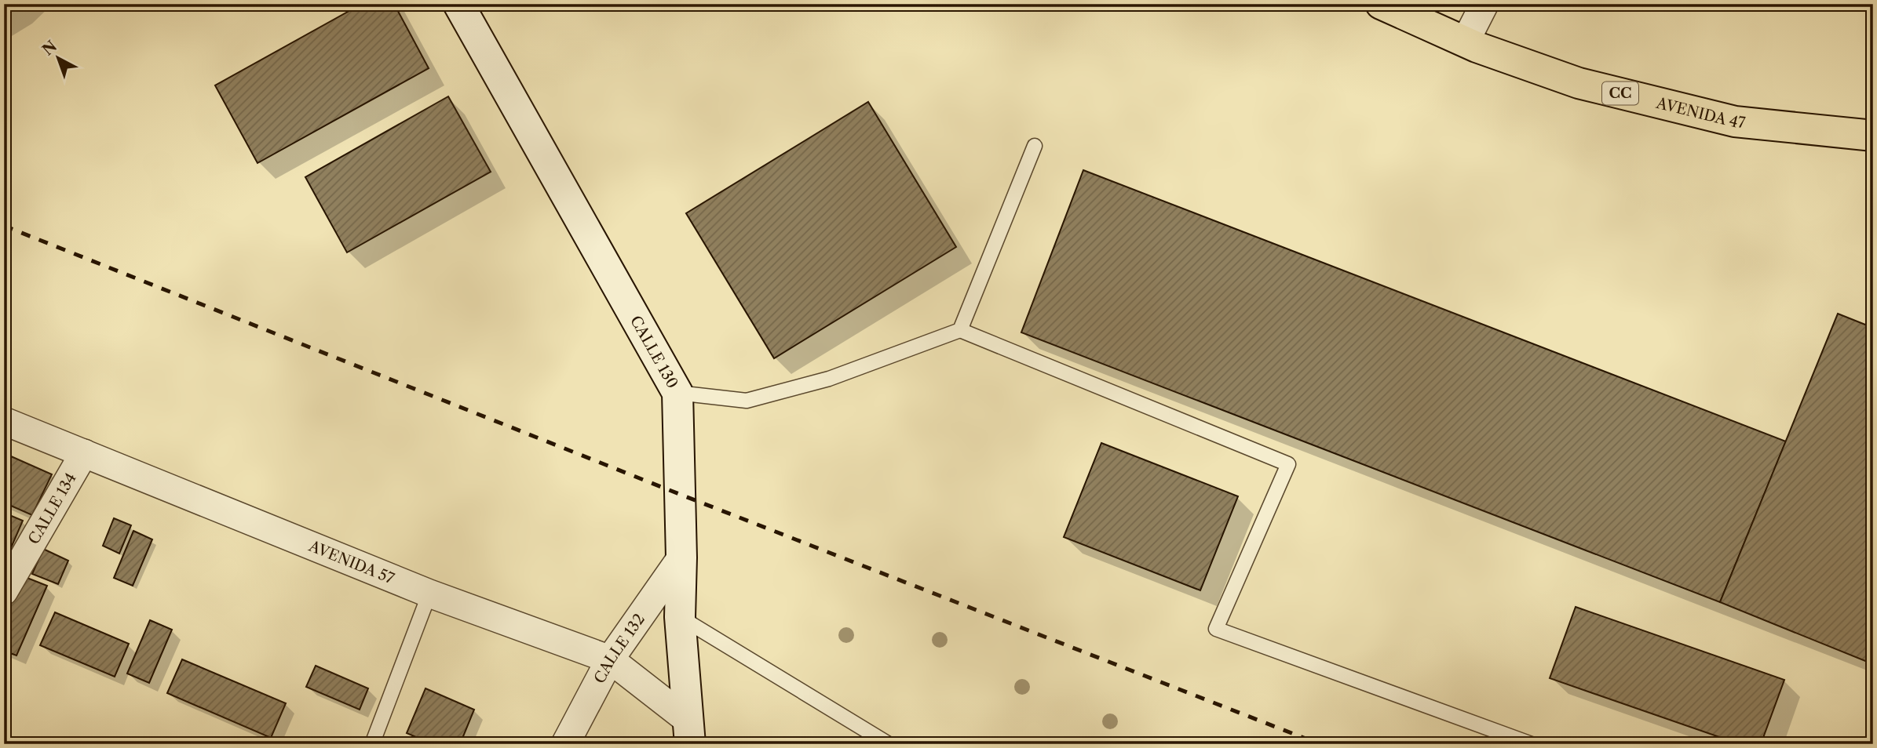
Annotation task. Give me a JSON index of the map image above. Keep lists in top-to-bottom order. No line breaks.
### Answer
{"streets":{"main road":["CC","AVENIDA 47","CALLE 130"],"street":["CALLE 134","AVENIDA 57","CALLE 132"]},"crossings":[["CALLE 130","AVENIDA 57"],["CALLE 130","CALLE 132"],["CALLE 134","AVENIDA 57"],["AVENIDA 57","CALLE 132"]],"north":"top left"}
